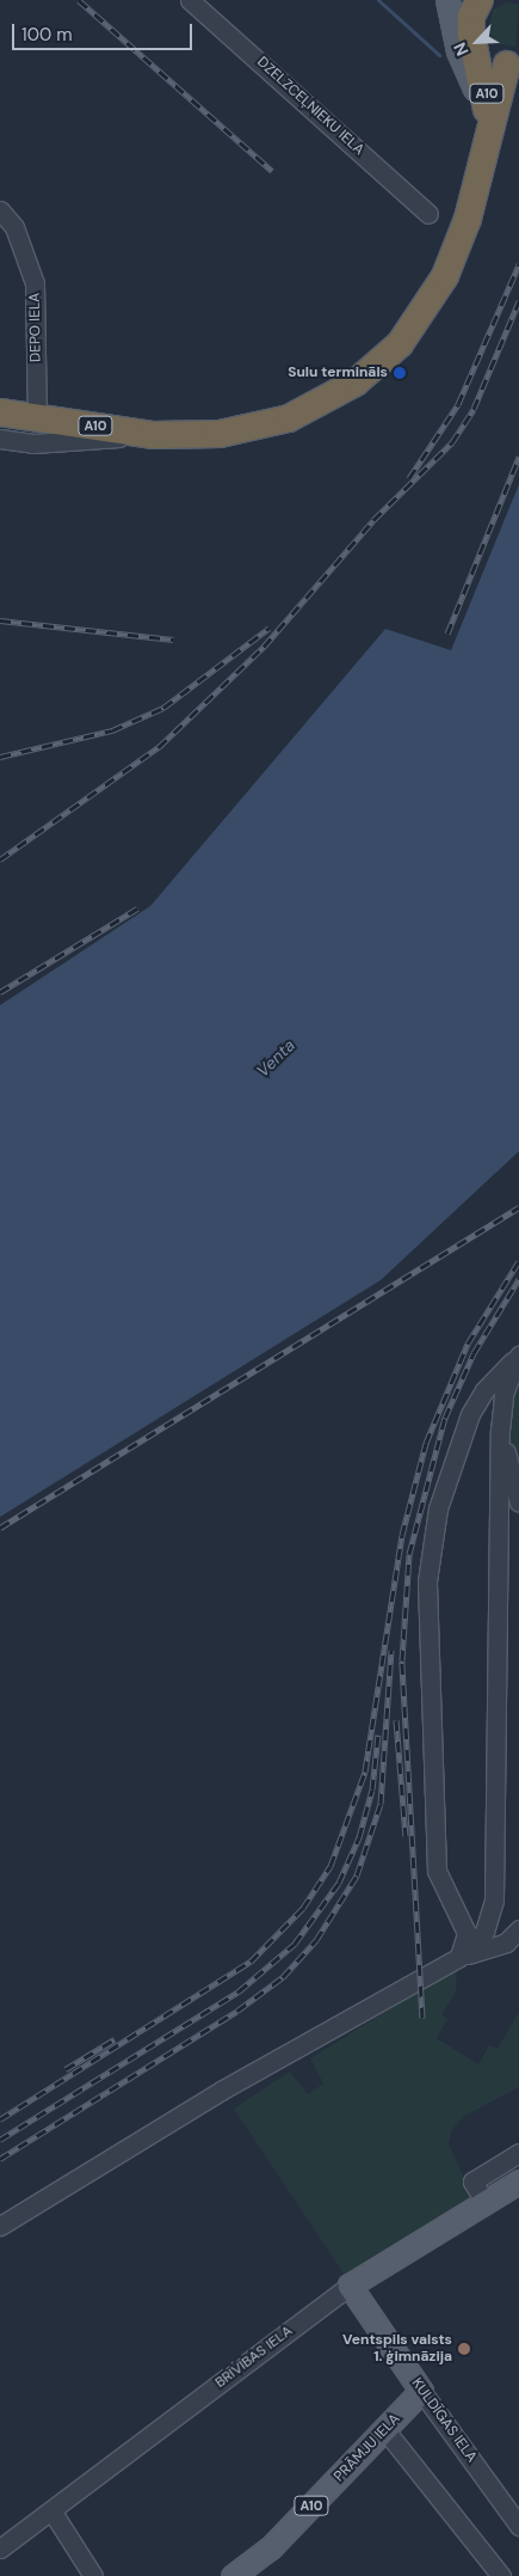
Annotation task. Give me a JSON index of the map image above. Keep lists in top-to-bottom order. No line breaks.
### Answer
{"streets":{"highway":["A10"],"main road":["BRĪVĪBAS IELA","KULDĪGAS IELA","PRĀMJU IELA"],"street":["DZELZCEĻNIEKU IELA","DEPO IELA"]},"crossings":[["A10","DEPO IELA"],["BRĪVĪBAS IELA","KULDĪGAS IELA"],["KULDĪGAS IELA","PRĀMJU IELA"]],"water":["Venta"],"places":["Sulu termināls","Ventspils valsts 1. ģimnāzija"],"scale_bar":"100 m","north":"bottom left"}
